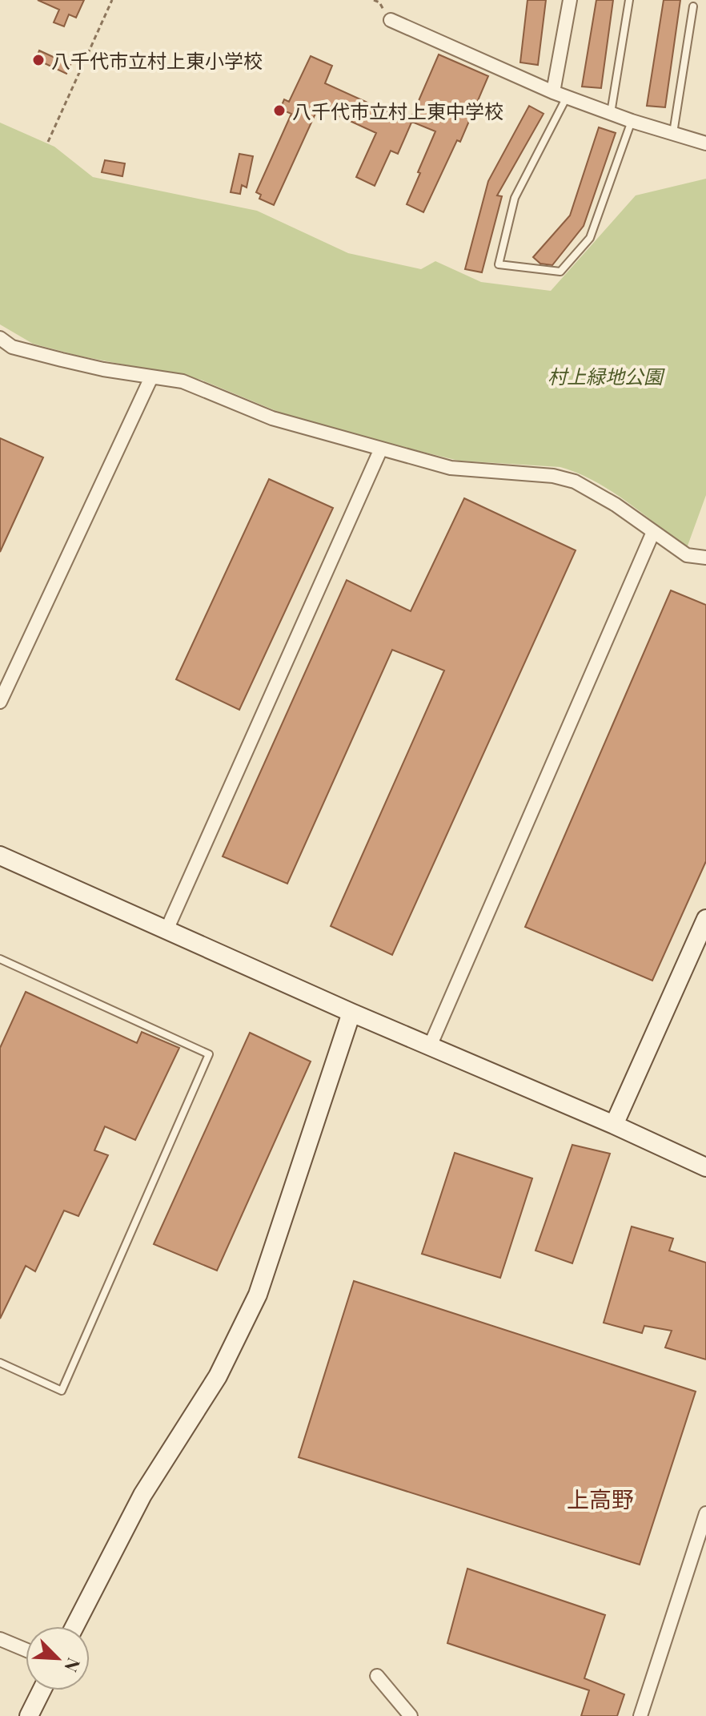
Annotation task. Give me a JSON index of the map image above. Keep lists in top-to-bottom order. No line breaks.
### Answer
{"districts":["上高野"],"parks":["村上緑地公園"],"places":["八千代市立村上東小学校","八千代市立村上東中学校"],"north":"bottom right"}
